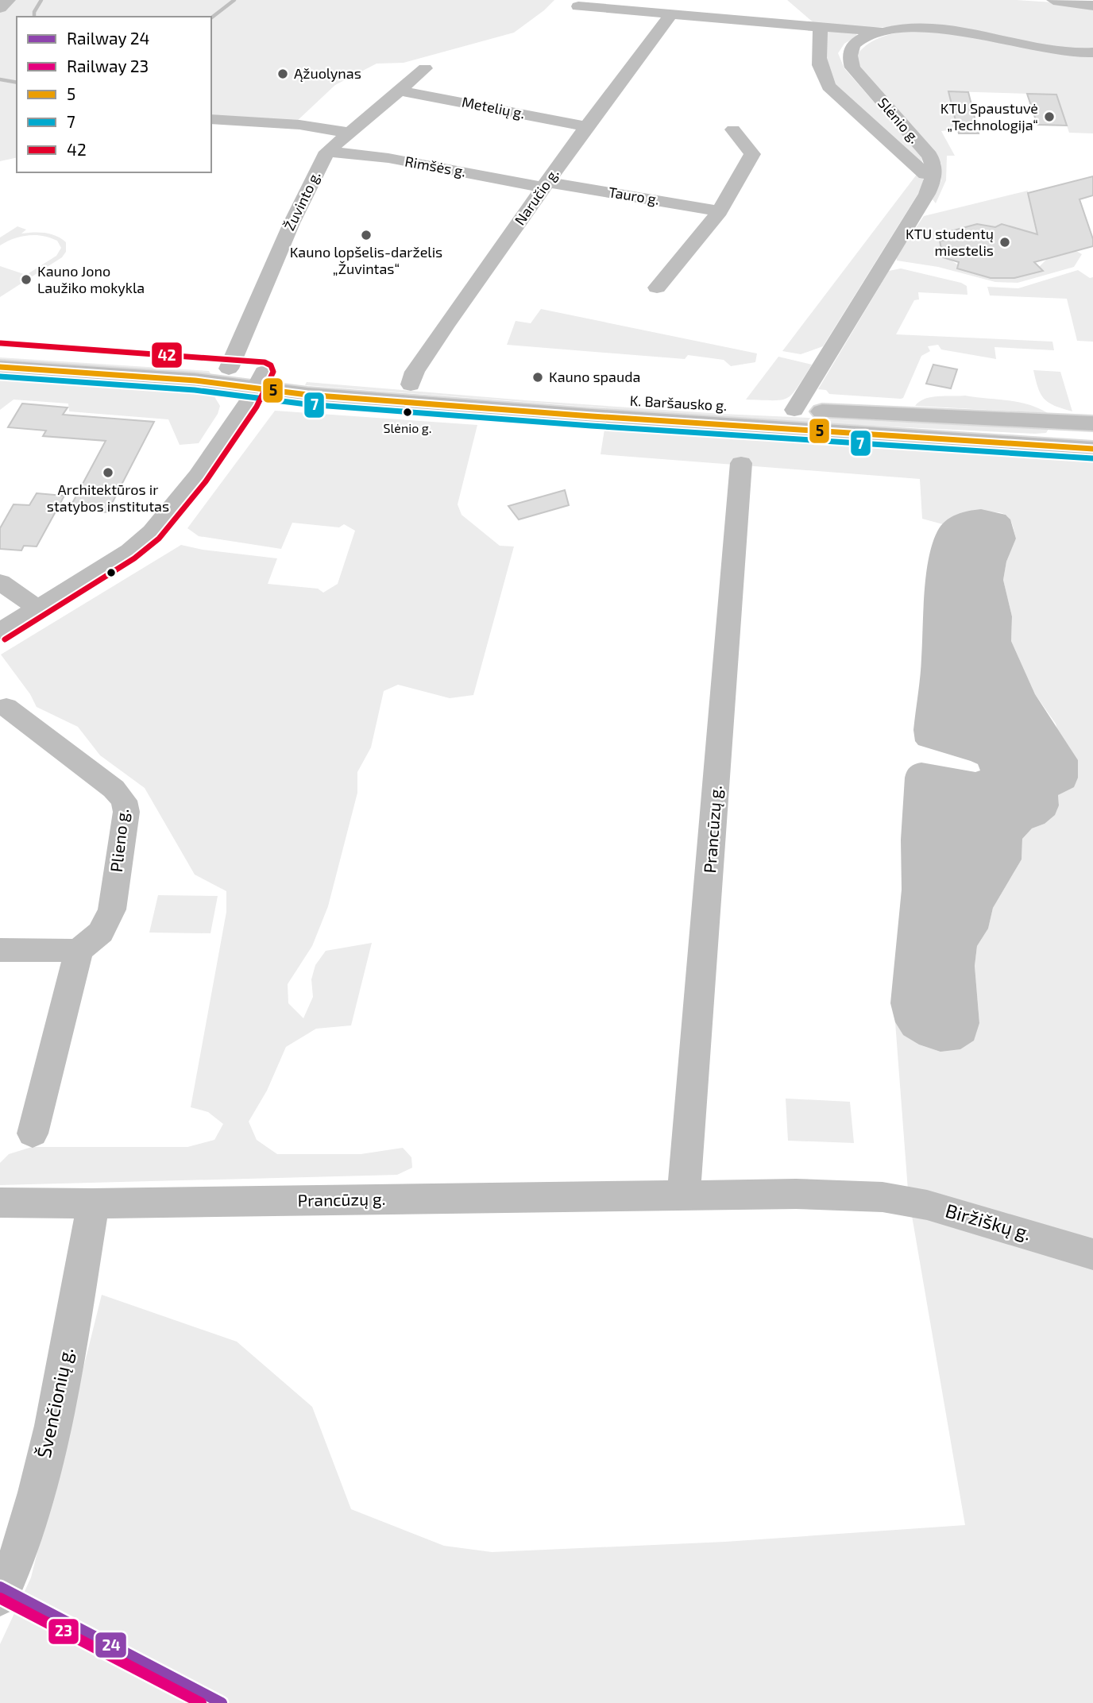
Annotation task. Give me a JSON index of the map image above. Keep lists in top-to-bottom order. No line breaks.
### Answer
{"streets":{"main road":["K. Baršausko g."],"street":["Metelių g.","Slėnio g.","Rimšės g.","Tauro g.","Naručio g.","Žuvinto g.","Prancūzų g.","Plieno g.","Biržiškų g.","Švenčionių g."]},"crossings":[["Metelių g.","Naručio g."],["Metelių g.","Žuvinto g."],["Rimšės g.","Tauro g."],["Rimšės g.","Naručio g."],["Rimšės g.","Žuvinto g."],["Tauro g.","Naručio g."],["Naručio g.","K. Baršausko g."],["Prancūzų g.","Biržiškų g."],["Prancūzų g.","Švenčionių g."]],"places":["Ąžuolynas","KTU Spaustuvė „Technologija“","Kauno lopšelis-darželis „Žuvintas“","KTU studentų miestelis","Kauno Jono Laužiko mokykla","Kauno spauda","Slėnio g.","Architektūros ir statybos institutas"],"lines":["transit line 42","transit line 5","transit line 7","rail line 24","rail line 23"],"legend":["Railway 24","Railway 23","5","7","42"]}
